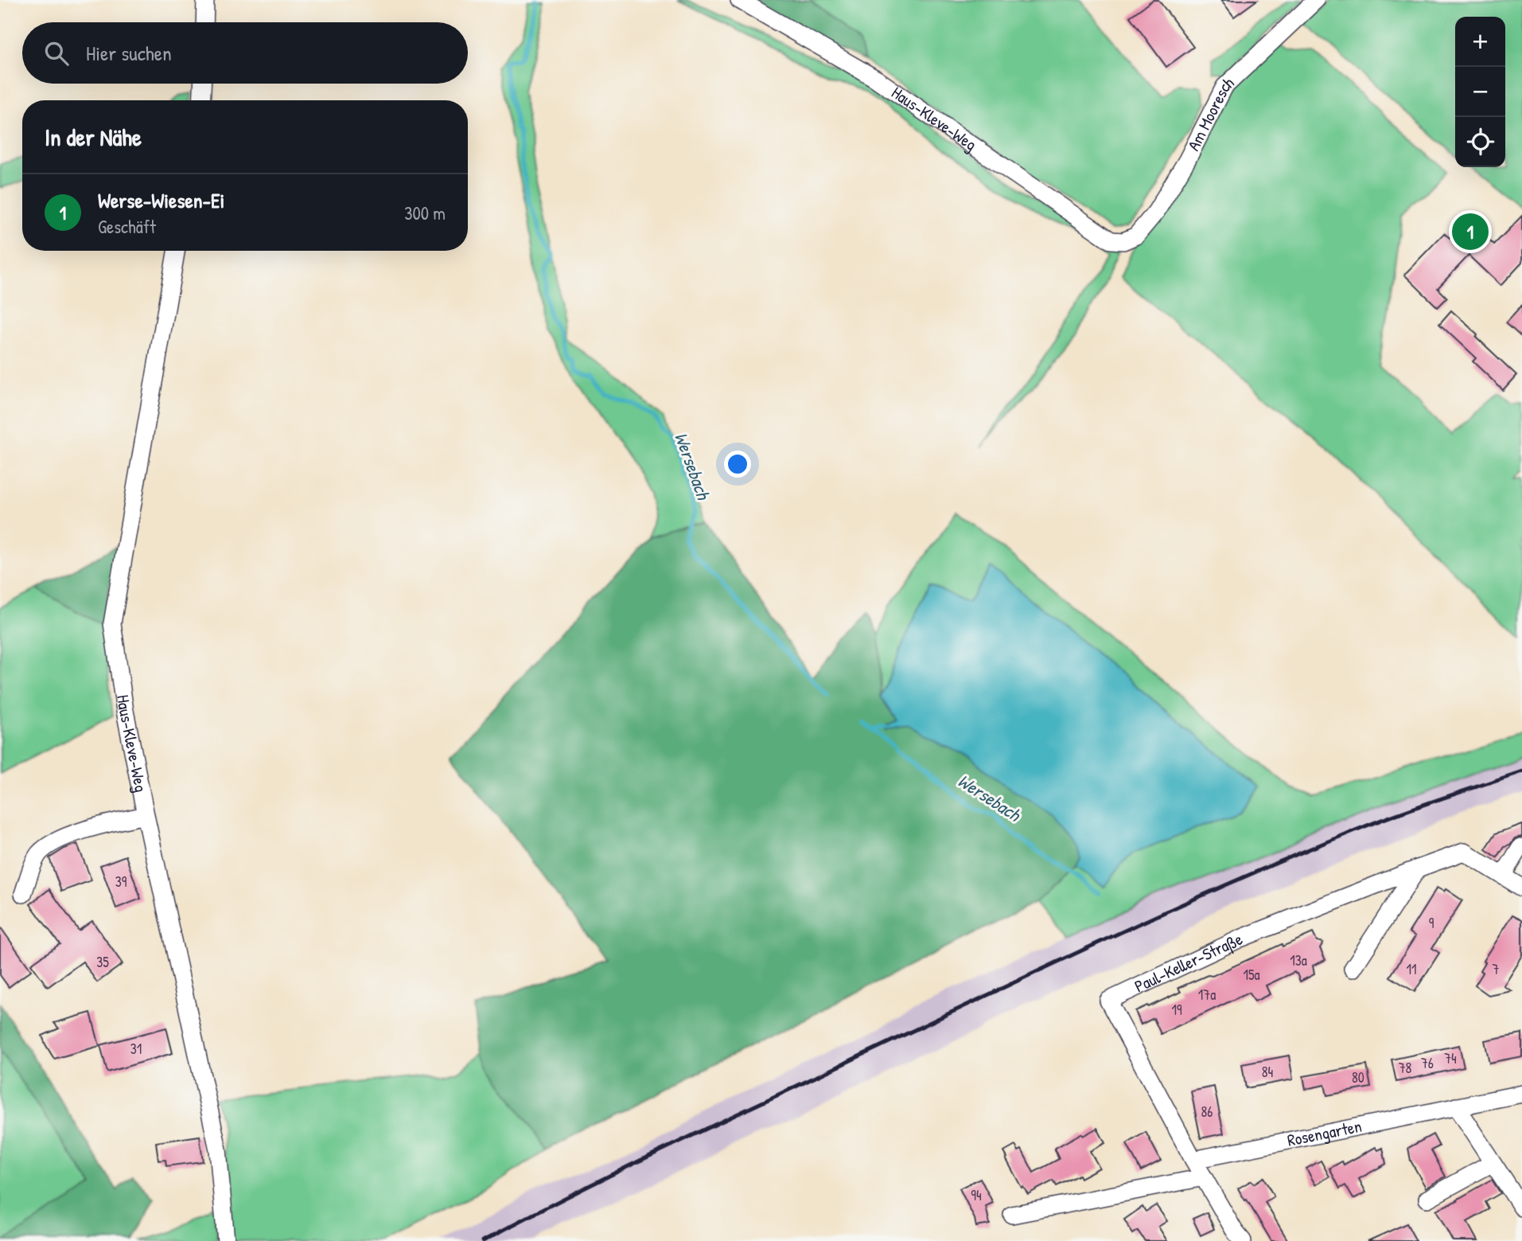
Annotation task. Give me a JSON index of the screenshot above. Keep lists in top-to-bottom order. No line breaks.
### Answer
{"streets":{"street":["Am Mooresch","Haus-Kleve-Weg","Paul-Keller-Straße","Rosengarten"]},"crossings":[["Am Mooresch","Haus-Kleve-Weg"],["Paul-Keller-Straße","Rosengarten"]],"water":["Wersebach"],"house_numbers":["39","9","13a","35","11","7","15a","17a","19","31","74","76","78","84","80","86","94"],"page":{"map_buttons":["+","−"],"search":"Hier suchen","heading":"In der Nähe","list":[{"mark":"1","name":"Werse-Wiesen-Ei","note":"Geschäft","value":"300 m"}],"pins":"1"}}
